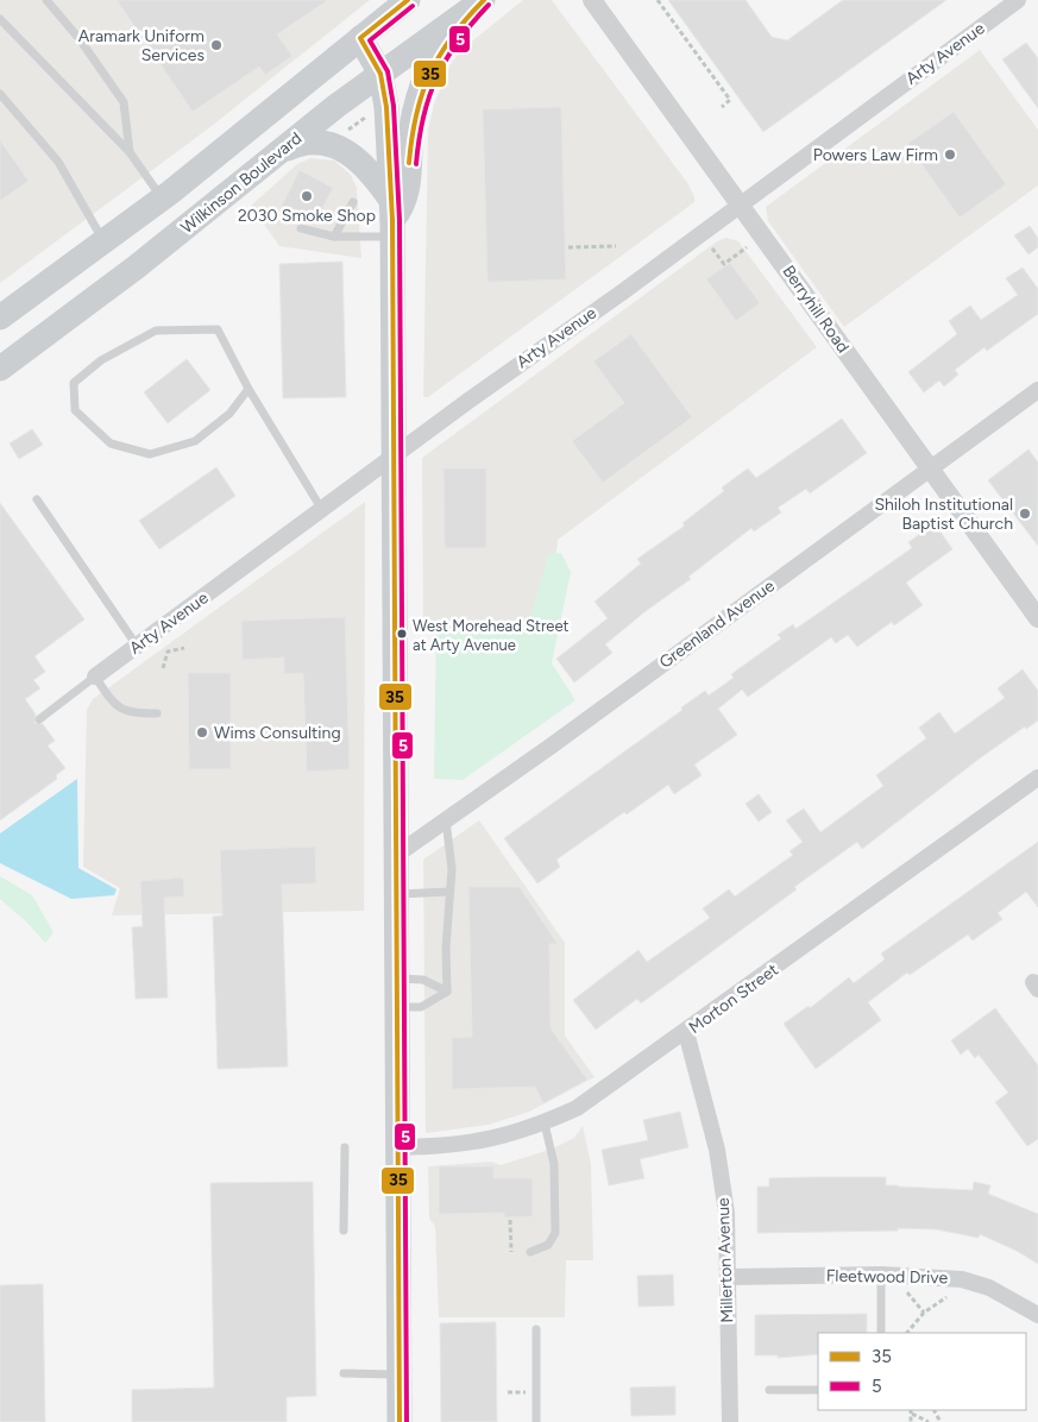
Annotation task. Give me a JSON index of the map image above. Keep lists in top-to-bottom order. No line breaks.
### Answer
{"streets":{"main road":["Wilkinson Boulevard"],"street":["Arty Avenue","Berryhill Road","Greenland Avenue","Morton Street","Millerton Avenue","Fleetwood Drive"]},"crossings":[["Arty Avenue","Berryhill Road"],["Berryhill Road","Greenland Avenue"],["Morton Street","Millerton Avenue"],["Millerton Avenue","Fleetwood Drive"]],"places":["Aramark Uniform Services","Powers Law Firm","2030 Smoke Shop","Shiloh Institutional Baptist Church","West Morehead Street at Arty Avenue","Wims Consulting"],"lines":["transit line 35","transit line 5"],"legend":["35","5"]}
